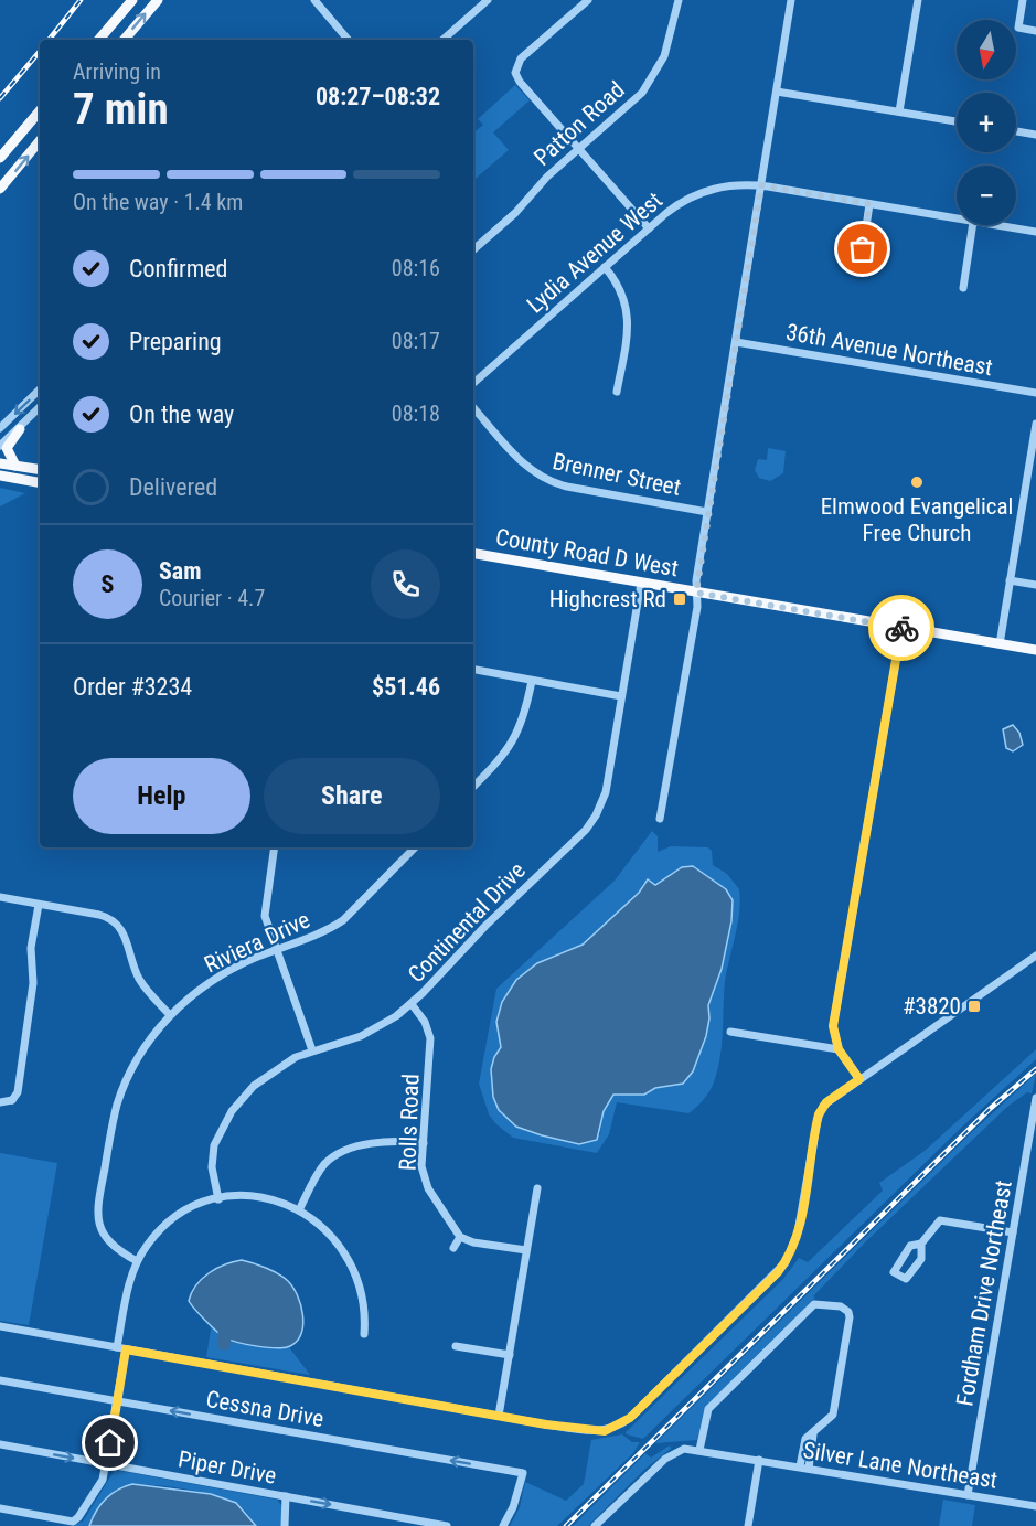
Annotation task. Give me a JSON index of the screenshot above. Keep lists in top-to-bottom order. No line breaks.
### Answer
{"streets":{"main road":["County Road D West"],"street":["Patton Road","Lydia Avenue West","36th Avenue Northeast","Brenner Street","Continental Drive","Riviera Drive","Rolls Road","Fordham Drive Northeast","Cessna Drive","Silver Lane Northeast","Piper Drive"]},"crossings":[["County Road D West","Continental Drive"],["Continental Drive","Rolls Road"],["Fordham Drive Northeast","Silver Lane Northeast"]],"one_way":["Piper Drive"],"places":{"other":["Elmwood Evangelical Free Church"],"transit":["Highcrest Rd","#3820"]},"north":"bottom","page":{"map_buttons":["+","−"],"heading":["7 min","Arriving in","08:27–08:32"],"panel":["Sam","Courier · 4.7","Order #3234","$51.46"],"bar":"On the way · 1.4 km","list":[["Confirmed","08:16"],["Preparing","08:17"],["On the way","08:18"],"Delivered"],"round":"S","buttons":["Help","Share"]}}
